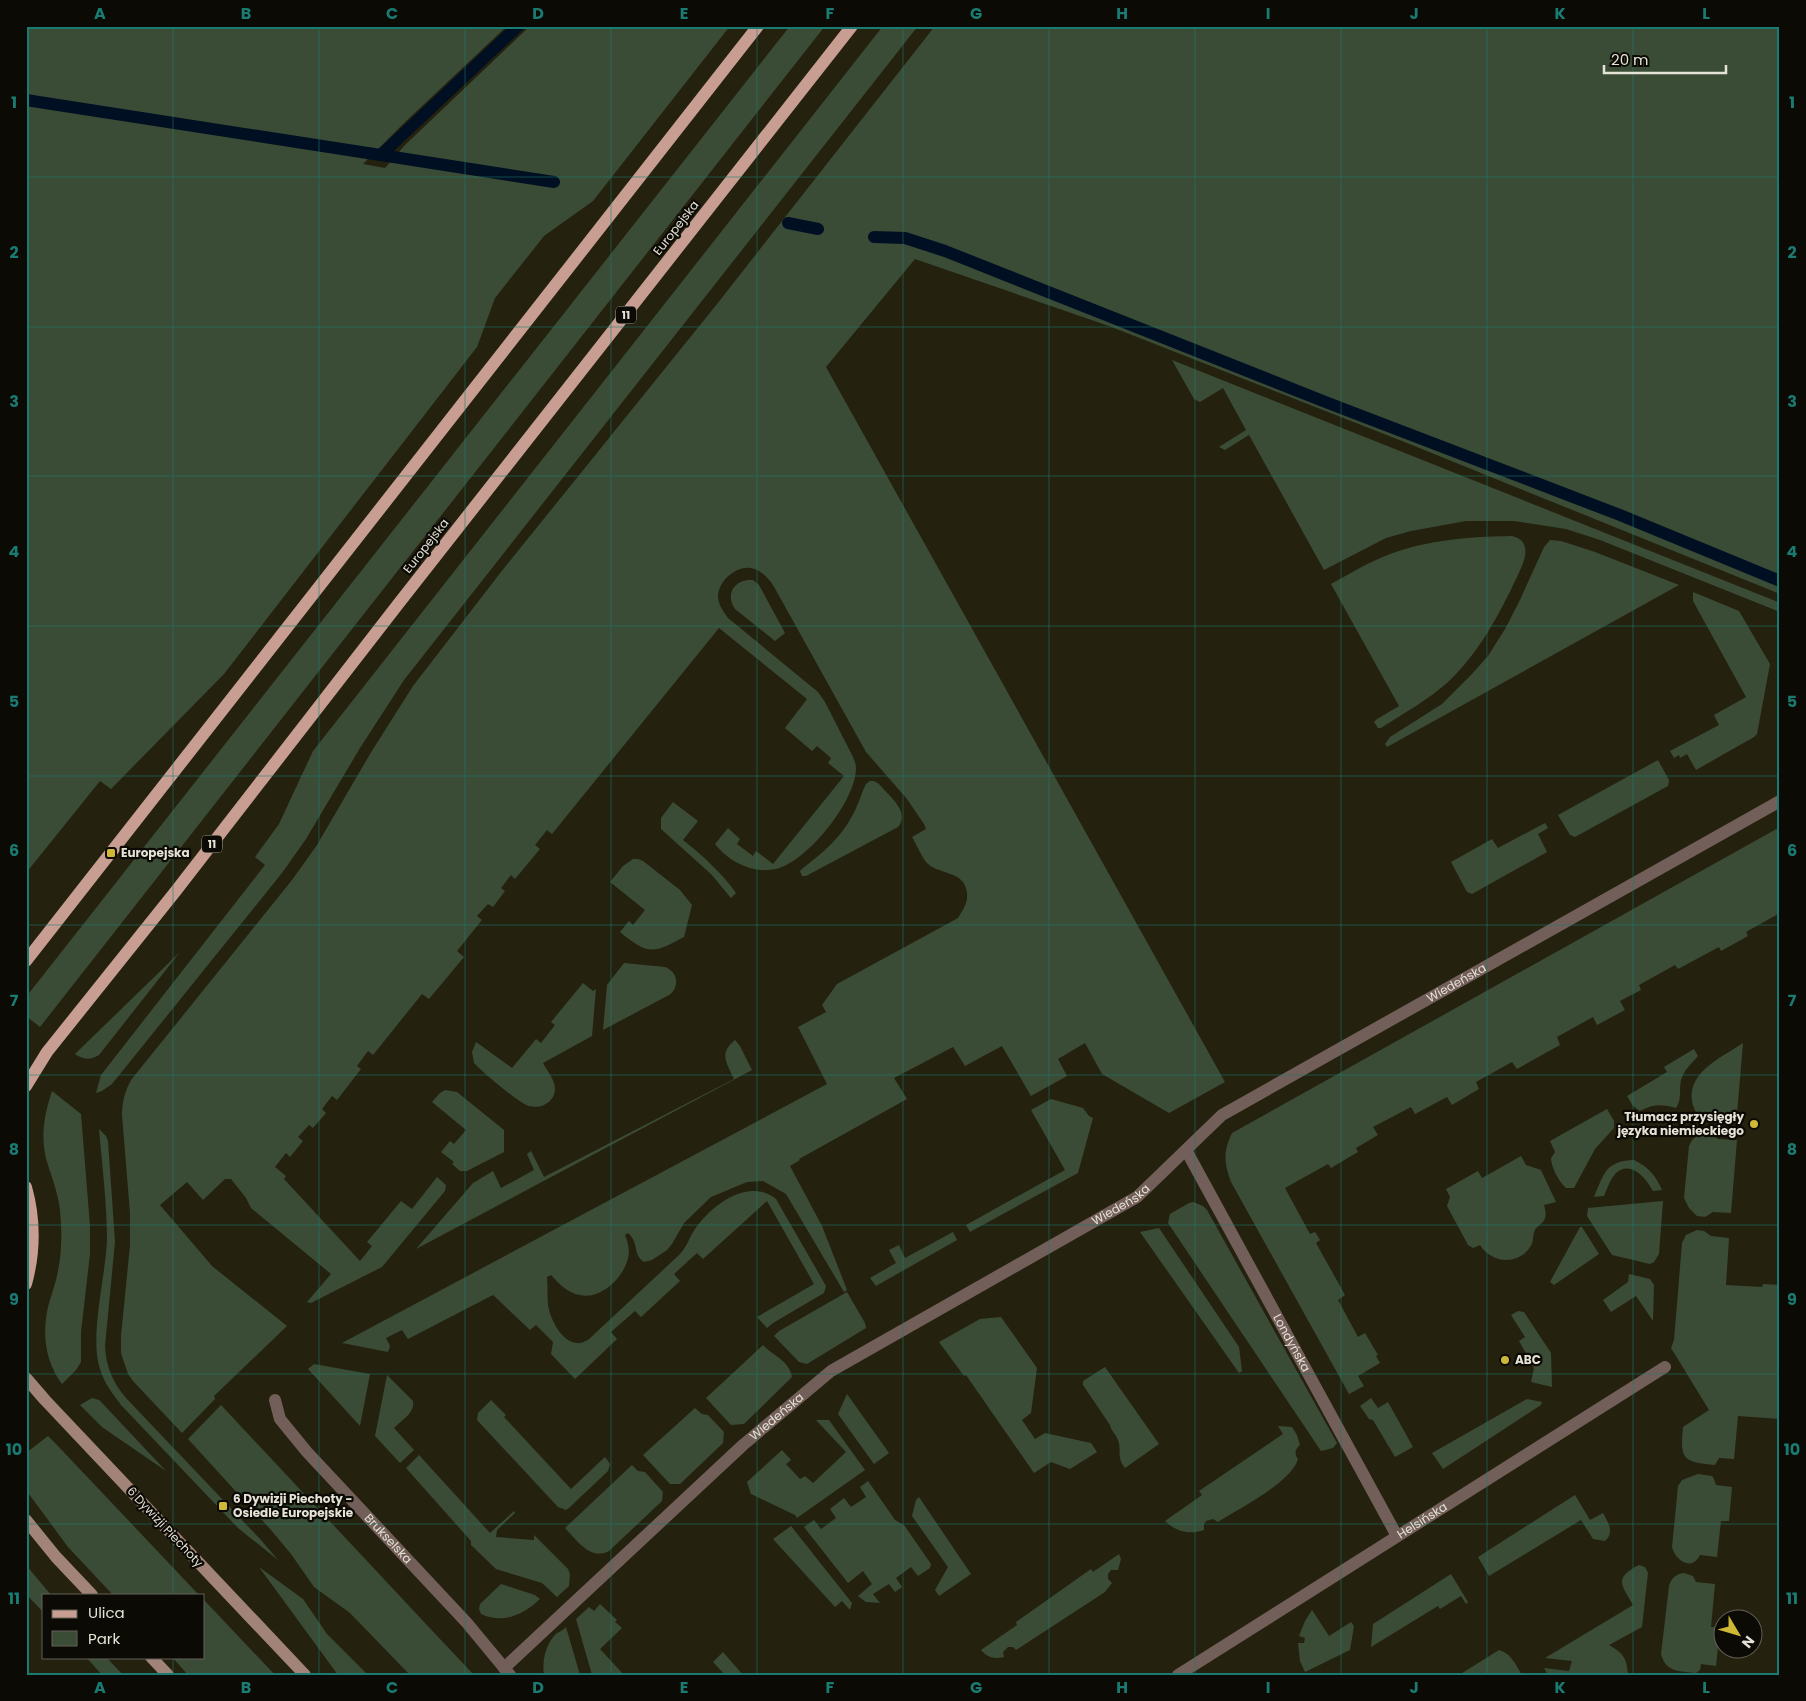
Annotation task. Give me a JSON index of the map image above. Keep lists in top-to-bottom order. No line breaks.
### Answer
{"streets":{"main road":["Europejska","11"],"street":["Wiedeńska","Londyńska","Helsińska","6 Dywizji Piechoty","Brukselska"]},"crossings":[["Wiedeńska","Londyńska"],["Wiedeńska","Brukselska"],["Londyńska","Helsińska"]],"places":{"transit":["Europejska","6 Dywizji Piechoty - Osiedle Europejskie"],"other":["Tłumacz przysięgły języka niemieckiego","ABC"]},"legend":["Ulica","Park"],"scale_bar":"20 m","north":"bottom right","grid":{"columns":["A","B","C","D","E","F","G","H","I","J","K","L"],"rows":["1","2","3","4","5","6","7","8","9","10","11"]}}
